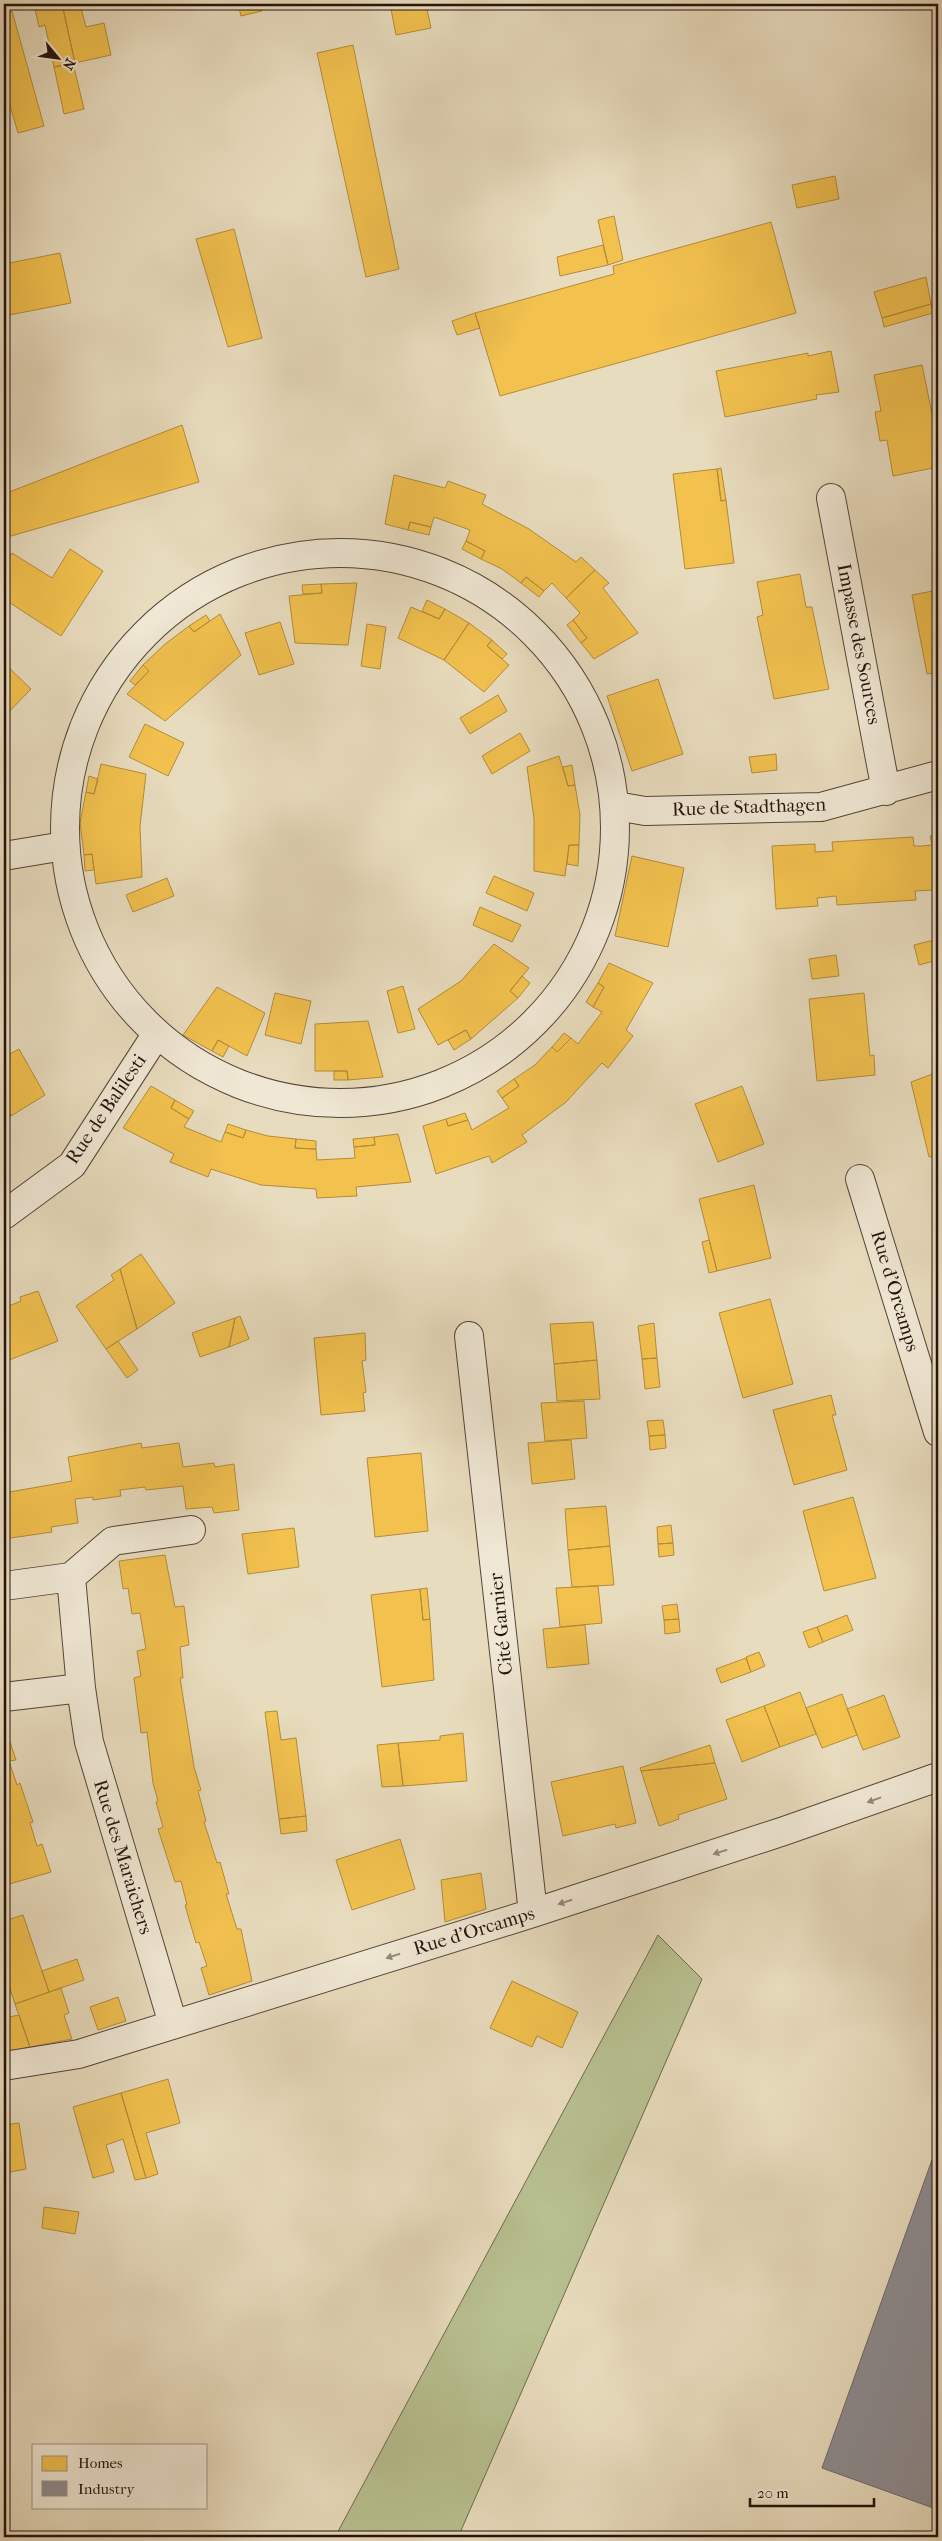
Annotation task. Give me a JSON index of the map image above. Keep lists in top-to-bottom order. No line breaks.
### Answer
{"streets":{"street":["Impasse des Sources","Rue de Stadthagen","Rue de Balilesti","Rue d'Orcamps","Cité Garnier","Rue des Maraichers"]},"crossings":[["Impasse des Sources","Rue de Stadthagen"],["Rue d'Orcamps","Cité Garnier"],["Rue d'Orcamps","Rue des Maraichers"]],"one_way":["Rue d'Orcamps"],"legend":["Homes","Industry"],"scale_bar":"20 m","north":"bottom right"}
